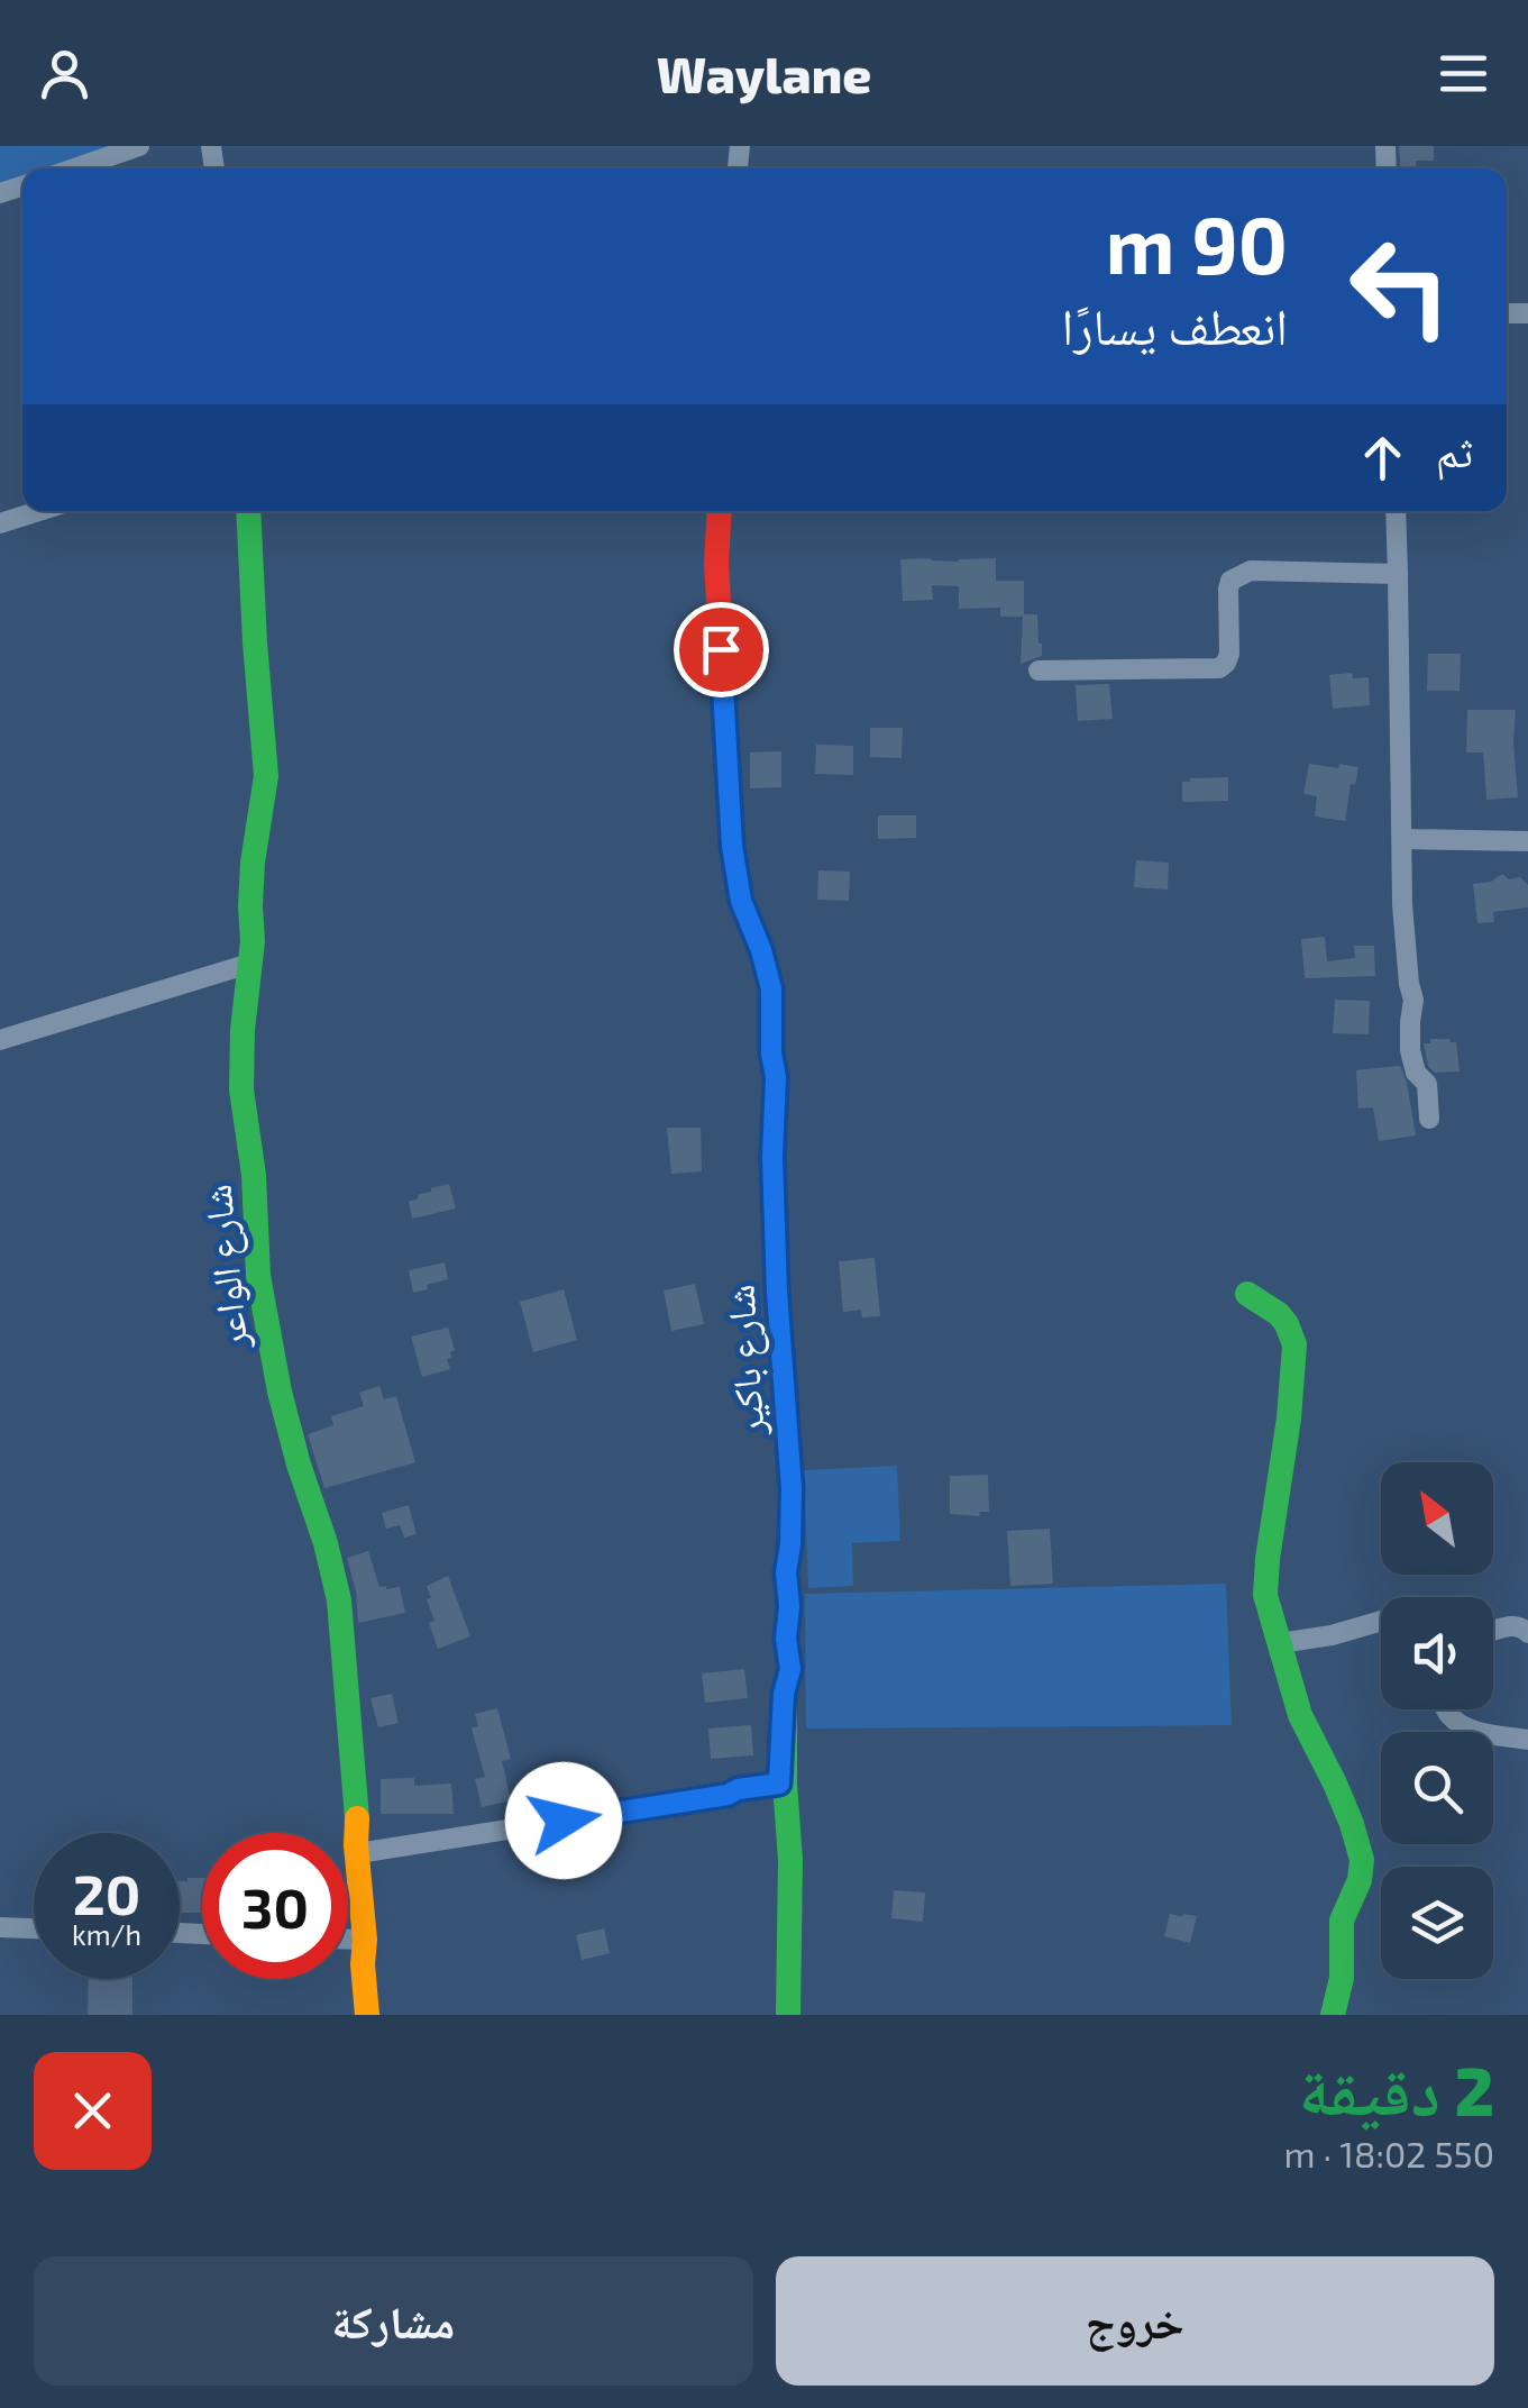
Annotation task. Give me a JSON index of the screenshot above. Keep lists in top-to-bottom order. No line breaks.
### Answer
{"streets":{"street":["شارع الواعر","شارع باكير"]},"north":"top left","page":{"header":"Waylane","turn":["90 m","انعطف يسارًا"],"then":"ثم","speed":"20 km/h","limit":"30","heading":["2 دقيقة","550 m · 18:02"],"buttons":["خروج","مشاركة"]}}
